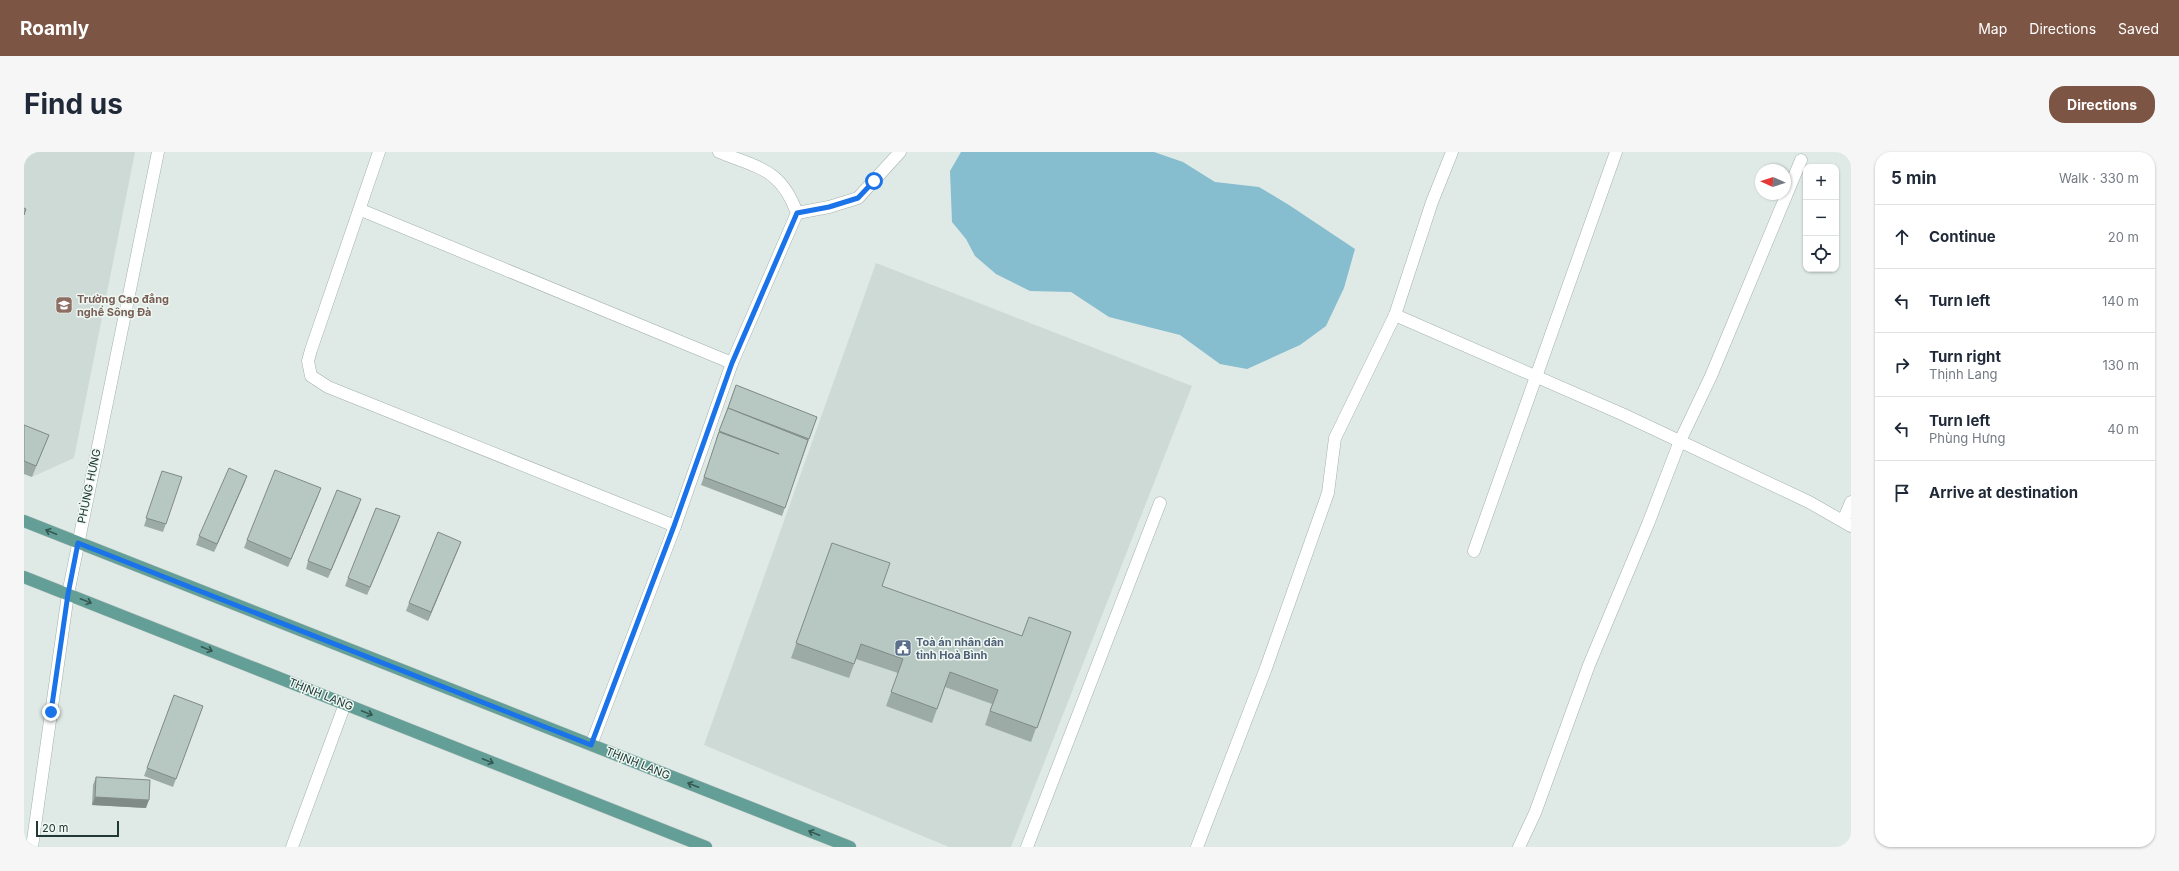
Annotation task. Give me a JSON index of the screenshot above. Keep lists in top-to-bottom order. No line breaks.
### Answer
{"streets":{"main road":["THỊNH LANG"],"street":["PHÙNG HƯNG"]},"crossings":[["PHÙNG HƯNG","THỊNH LANG"]],"places":{"school or university":["Trường Cao đẳng nghề Sông Đà"],"public building":["Toà án nhân dân tỉnh Hoà Bình"]},"scale_bar":"20 m","north":"left","page":{"header":"Roamly","nav":["Map","Directions","Saved"],"buttons":"Directions","title":"Find us","heading":["5 min","Walk · 330 m"],"map_buttons":["+","−"],"list":[["Continue","20 m"],["Turn left","140 m"],["Turn right","Thịnh Lang","130 m"],["Turn left","Phùng Hưng","40 m"],"Arrive at destination"],"scale":"20 m"}}
